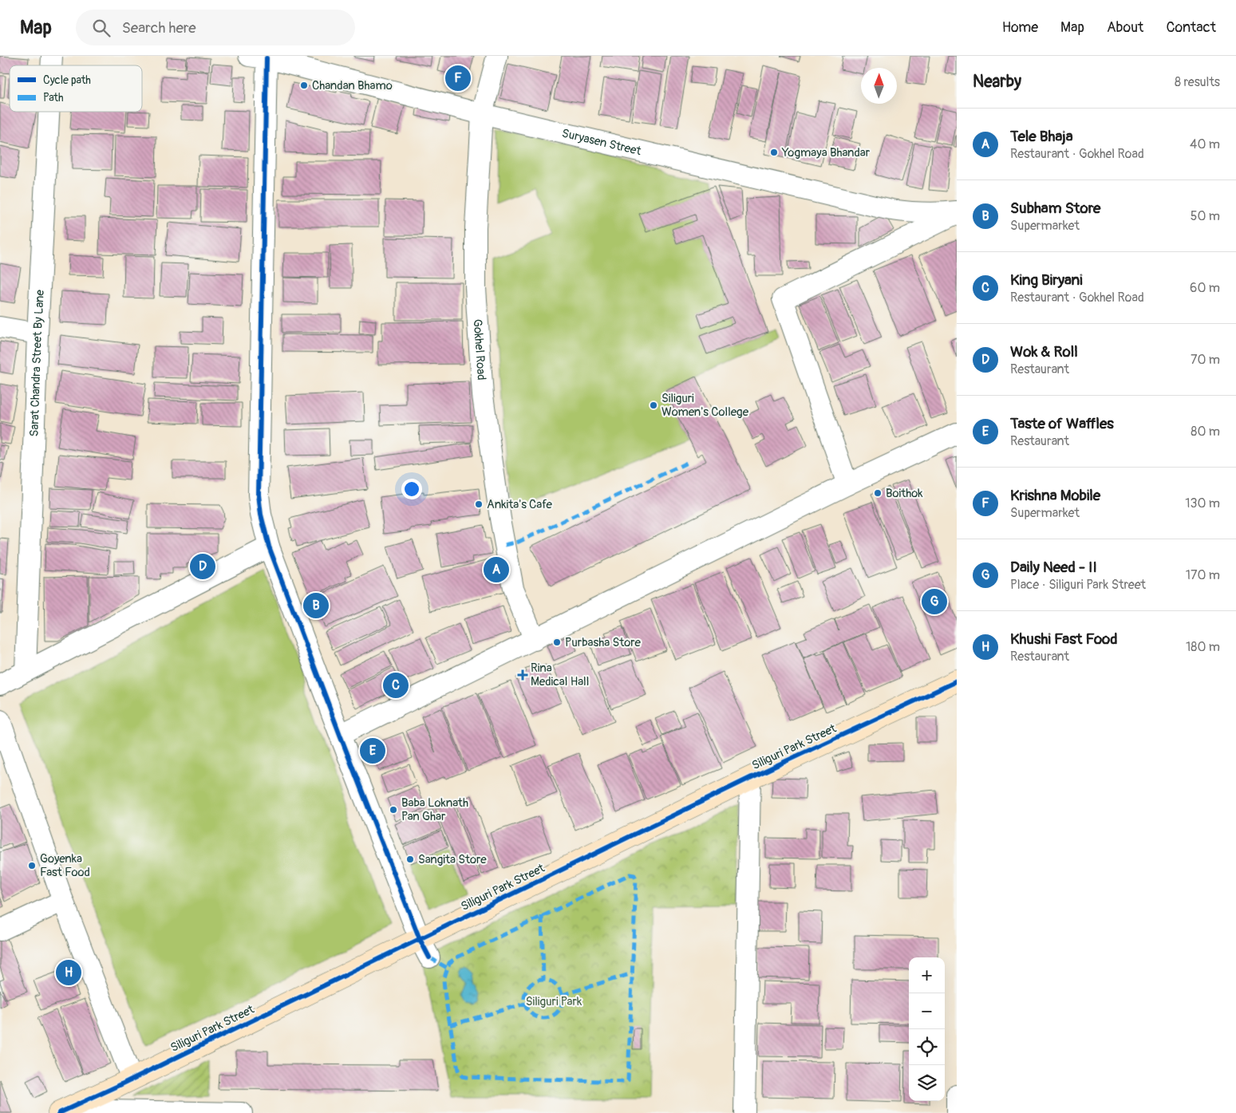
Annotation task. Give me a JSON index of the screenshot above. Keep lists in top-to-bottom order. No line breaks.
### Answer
{"streets":{"street":["Suryasen Street","Gokhel Road","Sarat Chandra Street By Lane","Siliguri Park Street"]},"crossings":[["Suryasen Street","Gokhel Road"]],"parks":["Siliguri Park"],"places":{"other":["Chandan Bhamo","Yogmaya Bhandar","Siliguri Women's College","Boithok","Ankita's Cafe","Purbasha Store","Baba Loknath Pan Ghar","Sangita Store","Goyenka Fast Food"],"health":["Rina Medical Hall"]},"legend":["Cycle path","Path"],"north":"top","page":{"header":"Map","search":"Search here","nav":["Home","Map","About","Contact"],"heading":["Nearby","8 results"],"pins":["F","D","A","G","B","C","E","H"],"list":[{"mark":"A","name":"Tele Bhaja","note":"Restaurant · Gokhel Road","value":"40 m"},{"mark":"B","name":"Subham Store","note":"Supermarket","value":"50 m"},{"mark":"C","name":"King Biryani","note":"Restaurant · Gokhel Road","value":"60 m"},{"mark":"D","name":"Wok & Roll","note":"Restaurant","value":"70 m"},{"mark":"E","name":"Taste of Waffles","note":"Restaurant","value":"80 m"},{"mark":"F","name":"Krishna Mobile","note":"Supermarket","value":"130 m"},{"mark":"G","name":"Daily Need - II","note":"Place · Siliguri Park Street","value":"170 m"},{"mark":"H","name":"Khushi Fast Food","note":"Restaurant","value":"180 m"}],"map_buttons":["+","−"]}}
